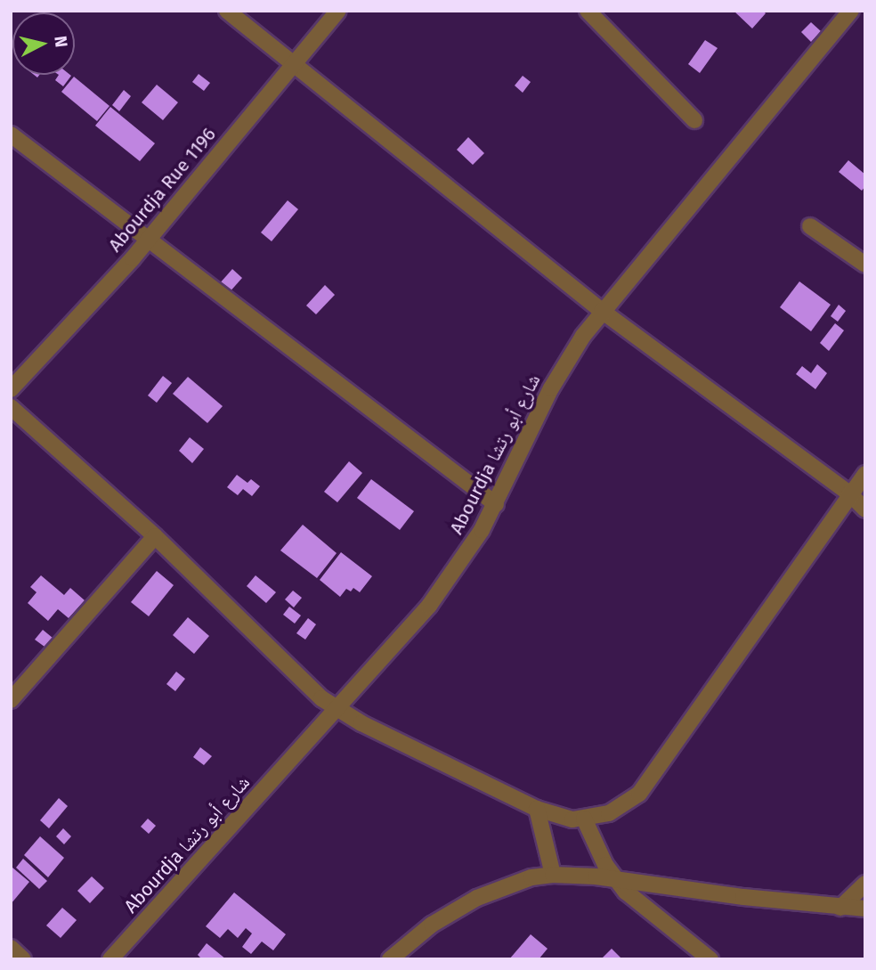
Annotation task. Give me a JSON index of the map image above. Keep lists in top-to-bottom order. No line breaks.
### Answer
{"streets":{"street":["Abourdja Rue 1196","Abourdja شارع أبو رتشا"]},"north":"right"}
